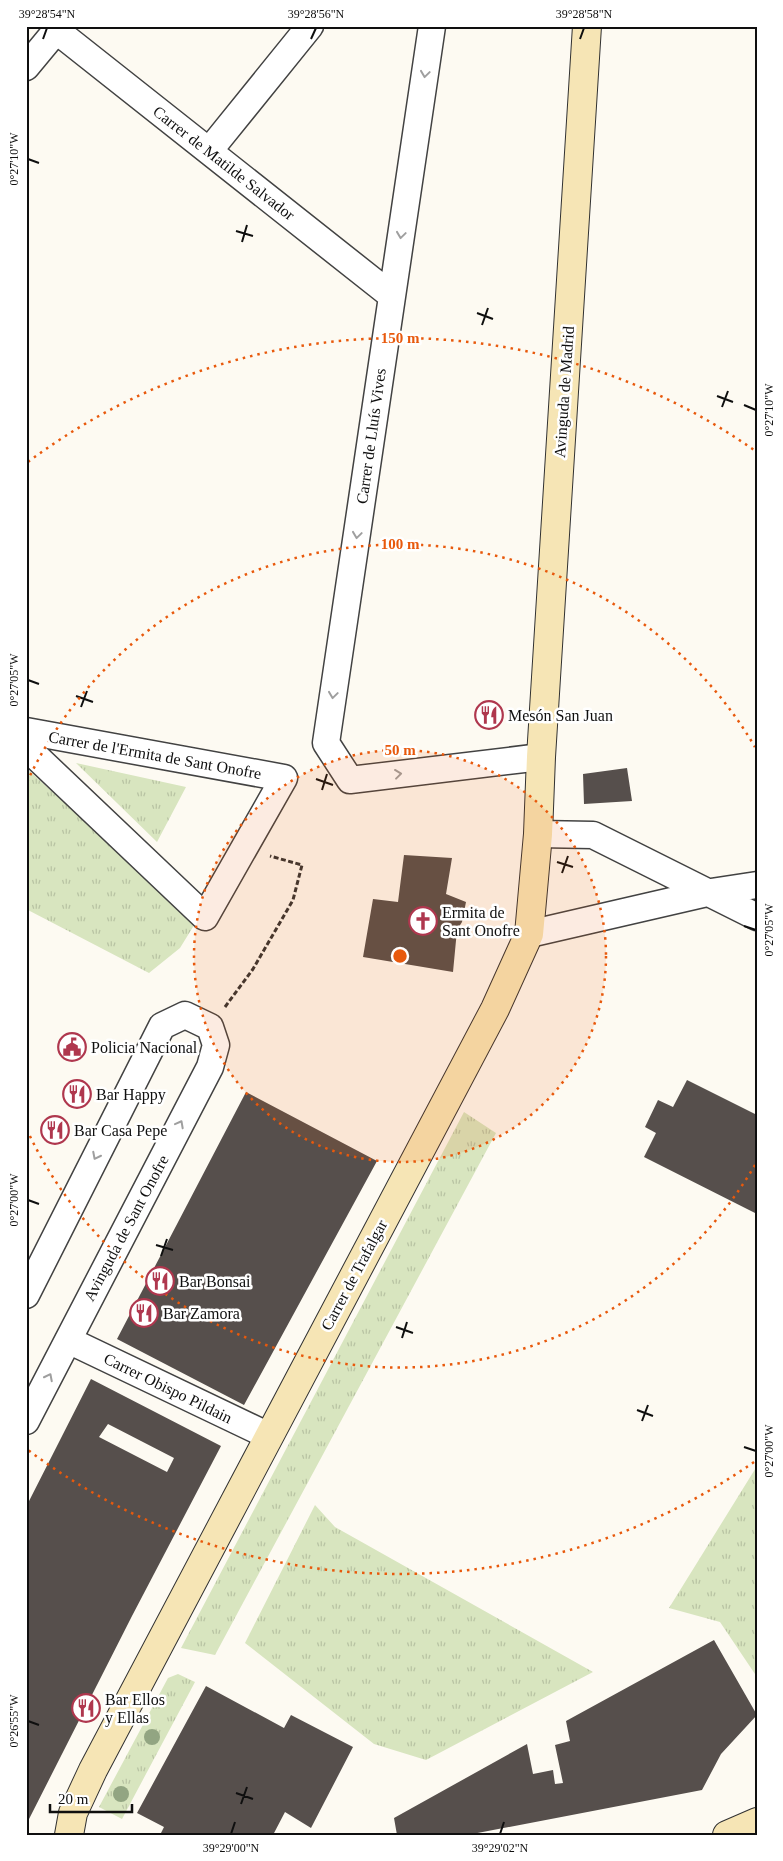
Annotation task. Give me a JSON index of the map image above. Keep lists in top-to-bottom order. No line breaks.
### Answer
{"streets":{"street":["Carrer de Matilde Salvador","Avinguda de Madrid","Carrer de Lluís Vives","Carrer de l'Ermita de Sant Onofre","Avinguda de Sant Onofre","Carrer de Trafalgar","Carrer Obispo Pildain"]},"crossings":[["Carrer de Matilde Salvador","Carrer de Lluís Vives"],["Avinguda de Madrid","Carrer de Lluís Vives"],["Avinguda de Madrid","Carrer de Trafalgar"],["Carrer de Lluís Vives","Carrer de Trafalgar"],["Avinguda de Sant Onofre","Carrer Obispo Pildain"],["Carrer de Trafalgar","Carrer Obispo Pildain"]],"places":{"restaurant":["Mesón San Juan","Bar Happy","Bar Casa Pepe","Bar Bonsai","Bar Zamora","Bar Ellos y Ellas"],"church":["Ermita de Sant Onofre"],"public building":["Policia Nacional"]},"scale_bar":"20 m","coordinates":["39°28'54\"N","39°28'56\"N","39°28'58\"N","0°27'10\"W","0°27'05\"W","0°27'00\"W","0°26'55\"W","39°29'00\"N","39°29'02\"N"],"rings":["150 m","100 m","50 m"]}
